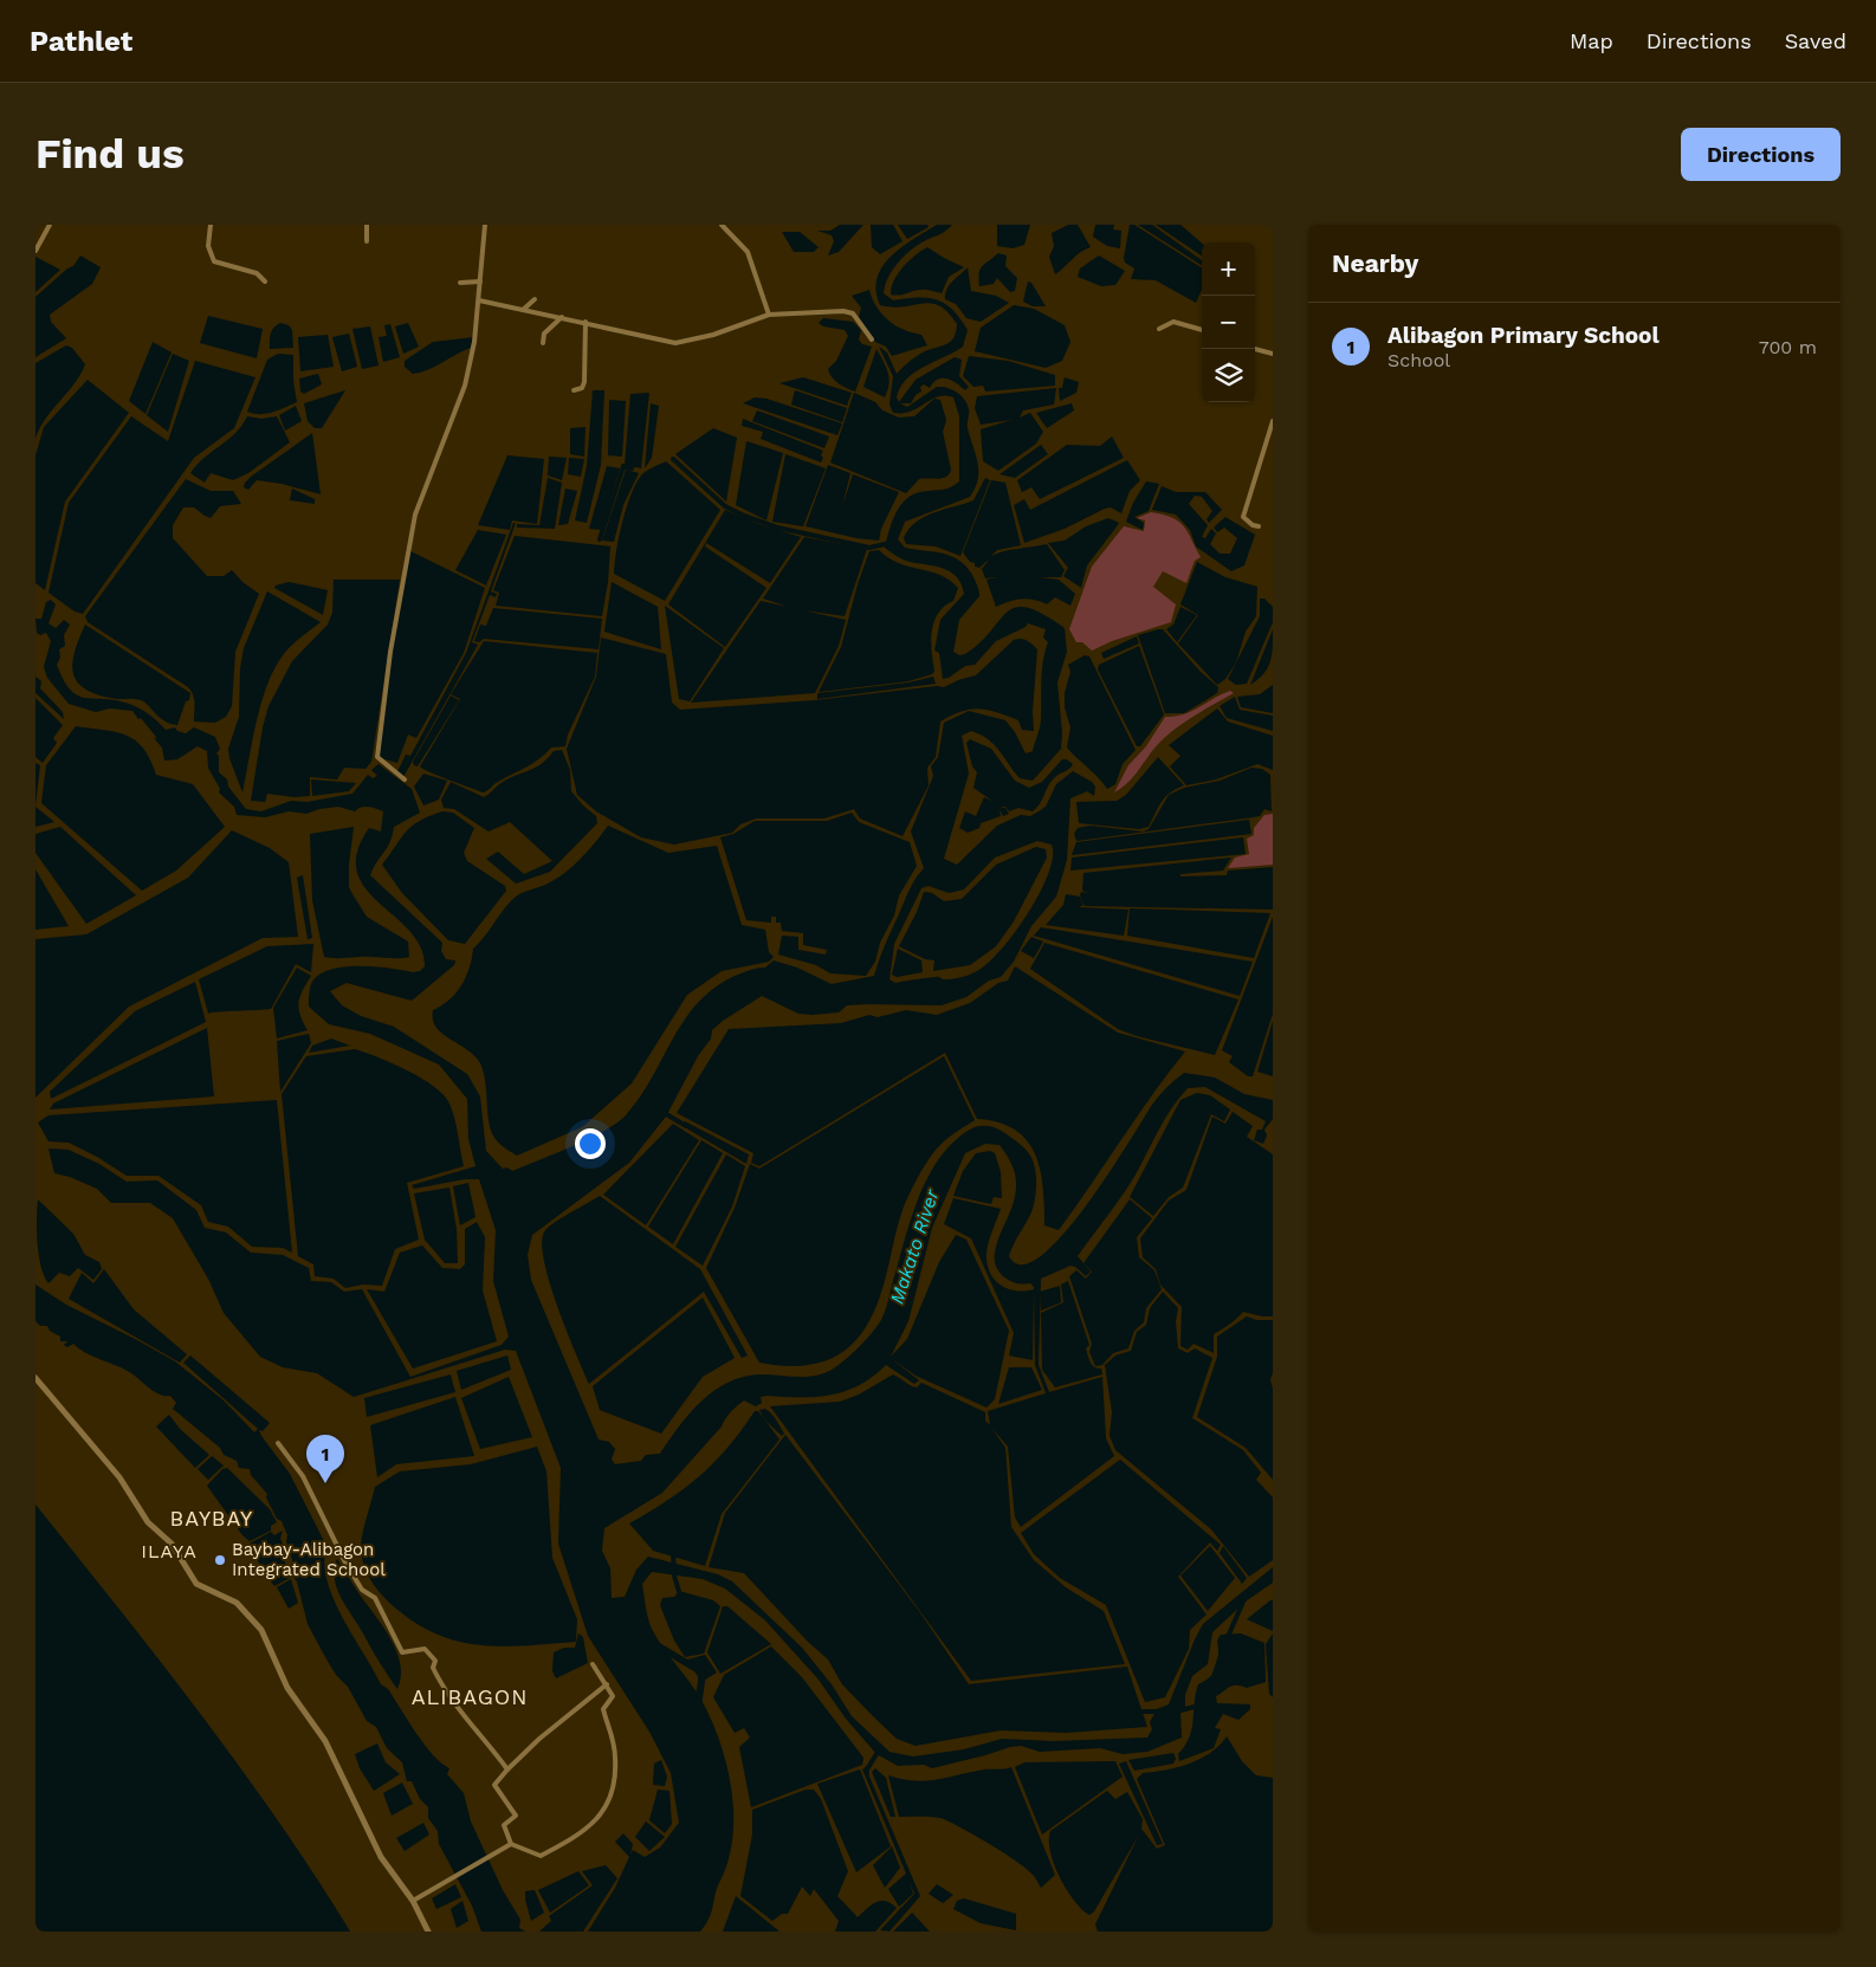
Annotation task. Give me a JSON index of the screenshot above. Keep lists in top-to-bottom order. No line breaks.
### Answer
{"districts":["BAYBAY","ILAYA","ALIBAGON"],"water":["Makato River"],"places":["Baybay-Alibagon Integrated School"],"page":{"header":"Pathlet","nav":["Map","Directions","Saved"],"buttons":"Directions","title":"Find us","heading":"Nearby","map_buttons":["+","−"],"list":[{"mark":"1","name":"Alibagon Primary School","note":"School","value":"700 m"}],"pins":"1"}}
